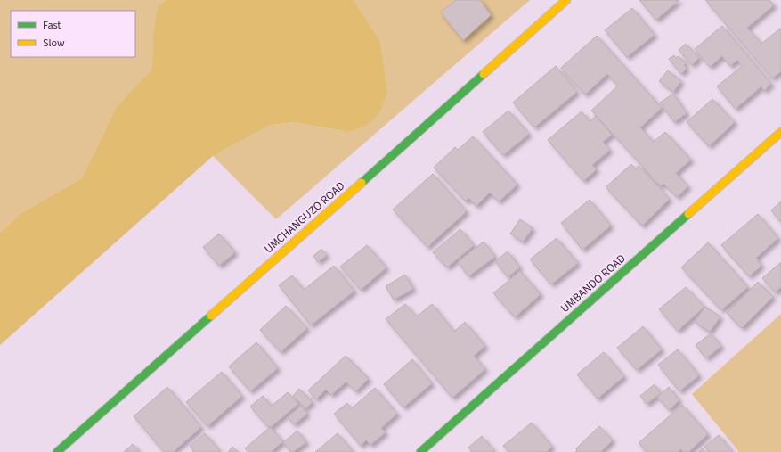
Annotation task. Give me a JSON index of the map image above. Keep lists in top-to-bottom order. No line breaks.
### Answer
{"streets":{"street":["UMCHANGUZO ROAD","UMBANDO ROAD"]},"legend":["Fast","Slow"]}
